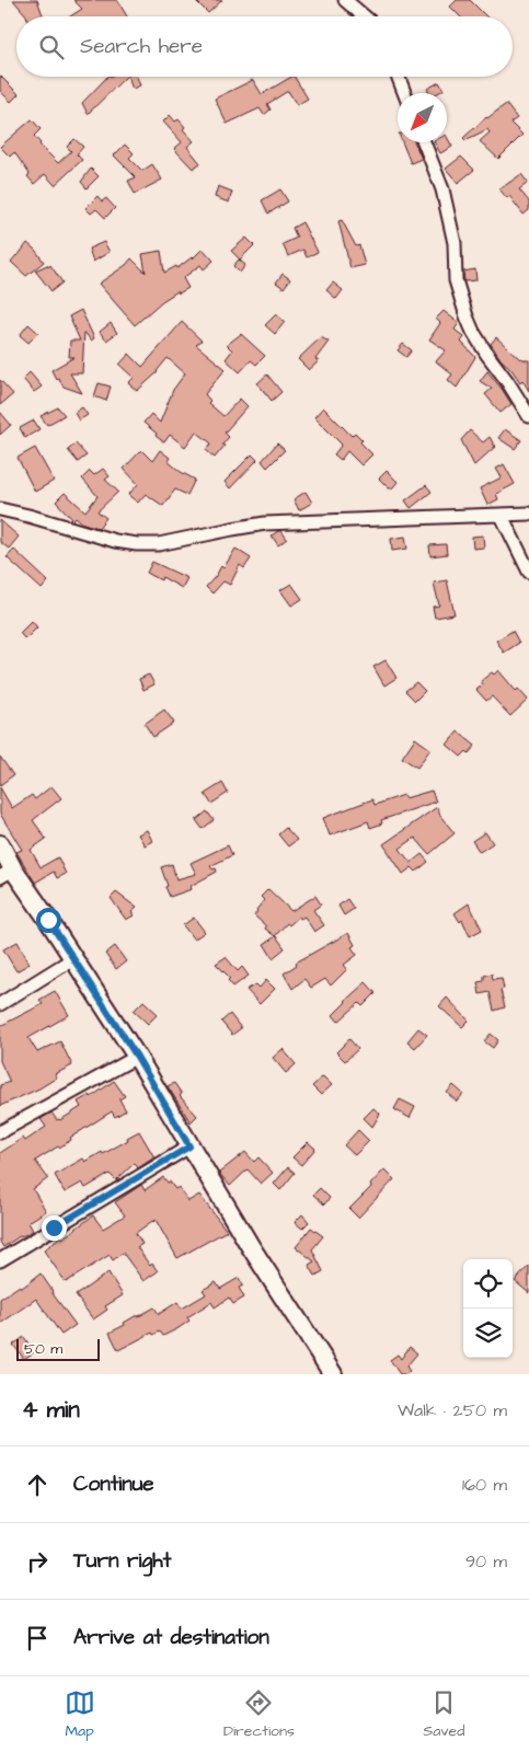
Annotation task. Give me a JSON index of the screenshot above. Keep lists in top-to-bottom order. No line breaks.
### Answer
{"scale_bar":"50 m","north":"bottom left","page":{"search":"Search here","scale":"50 m","heading":["4 min","Walk · 250 m"],"list":[["Continue","160 m"],["Turn right","90 m"],"Arrive at destination"],"nav":["Map","Directions","Saved"]}}
